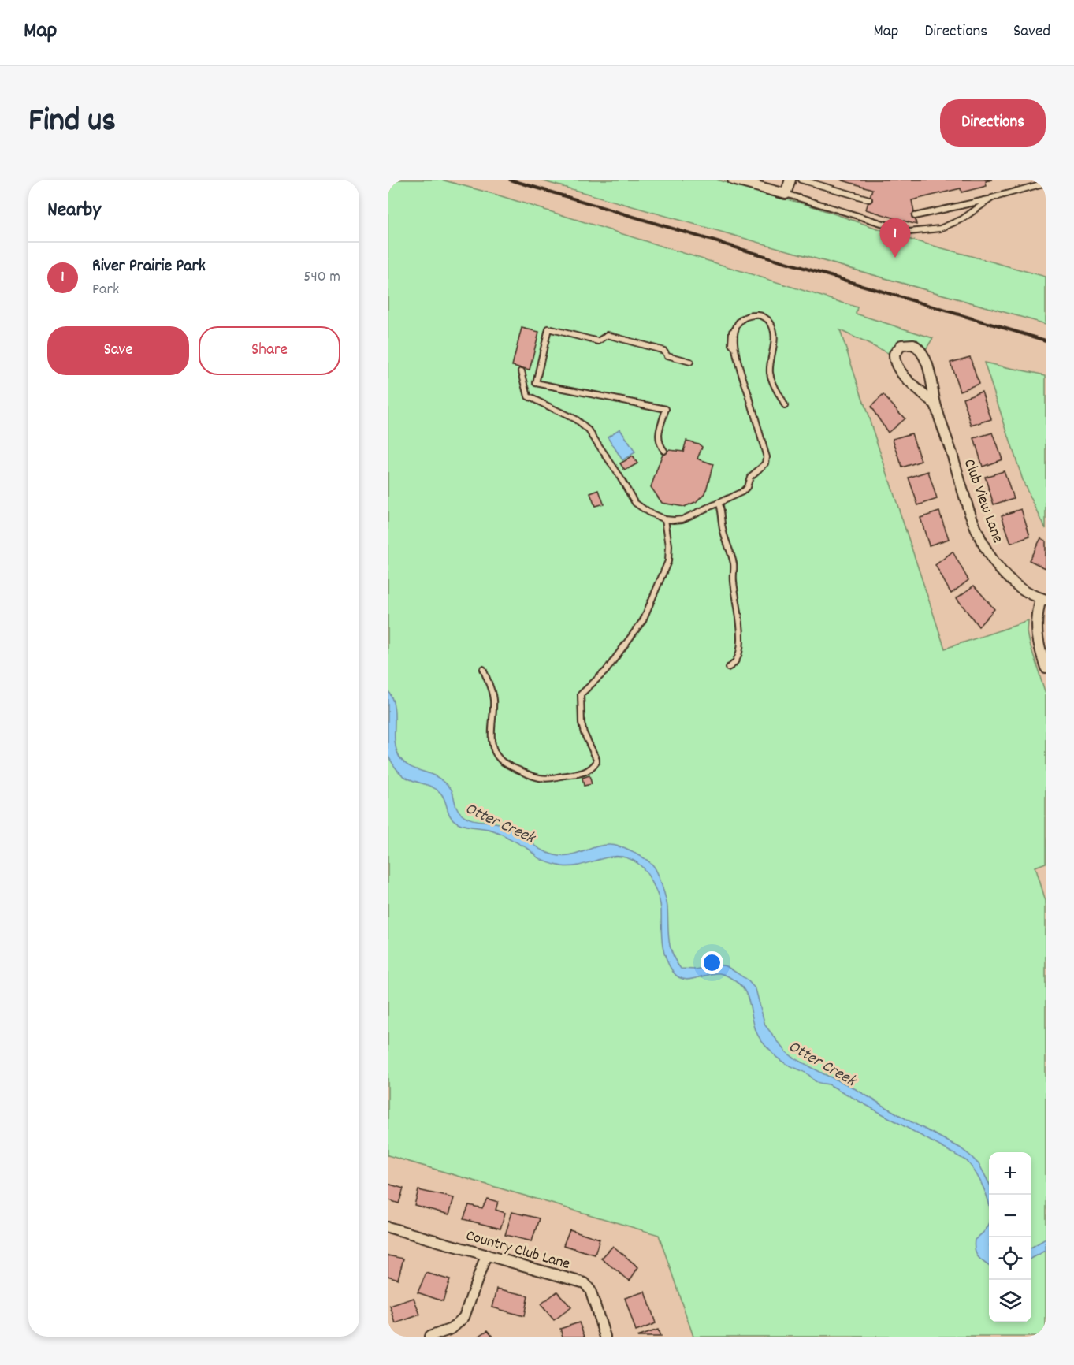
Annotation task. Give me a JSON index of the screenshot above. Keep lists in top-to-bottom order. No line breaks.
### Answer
{"streets":{"street":["Club View Lane","Country Club Lane"]},"water":["Otter Creek"],"page":{"header":"Map","nav":["Map","Directions","Saved"],"title":"Find us","buttons":["Directions",["Save","Share"]],"heading":"Nearby","pins":"1","list":[{"mark":"1","name":"River Prairie Park","note":"Park","value":"540 m"}],"map_buttons":["+","−"]}}
